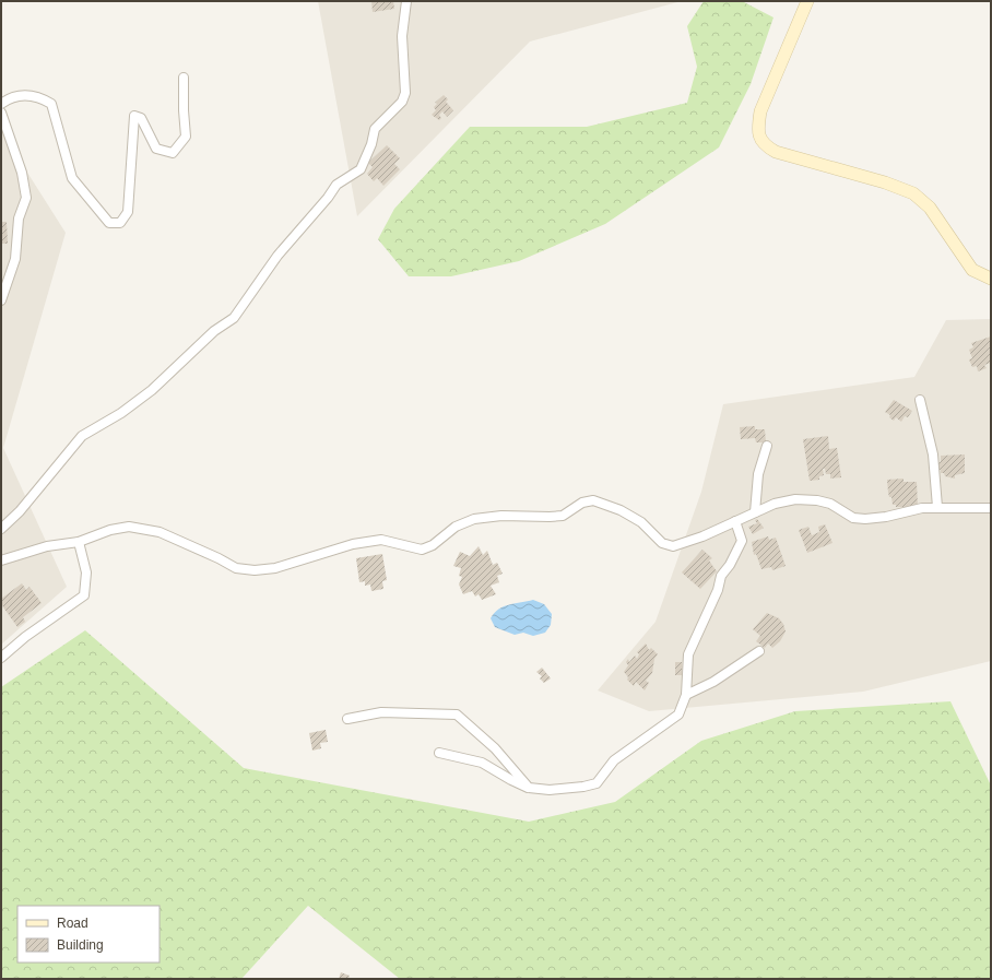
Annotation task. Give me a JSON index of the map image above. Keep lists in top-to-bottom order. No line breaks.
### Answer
{"legend":["Road","Building"]}
